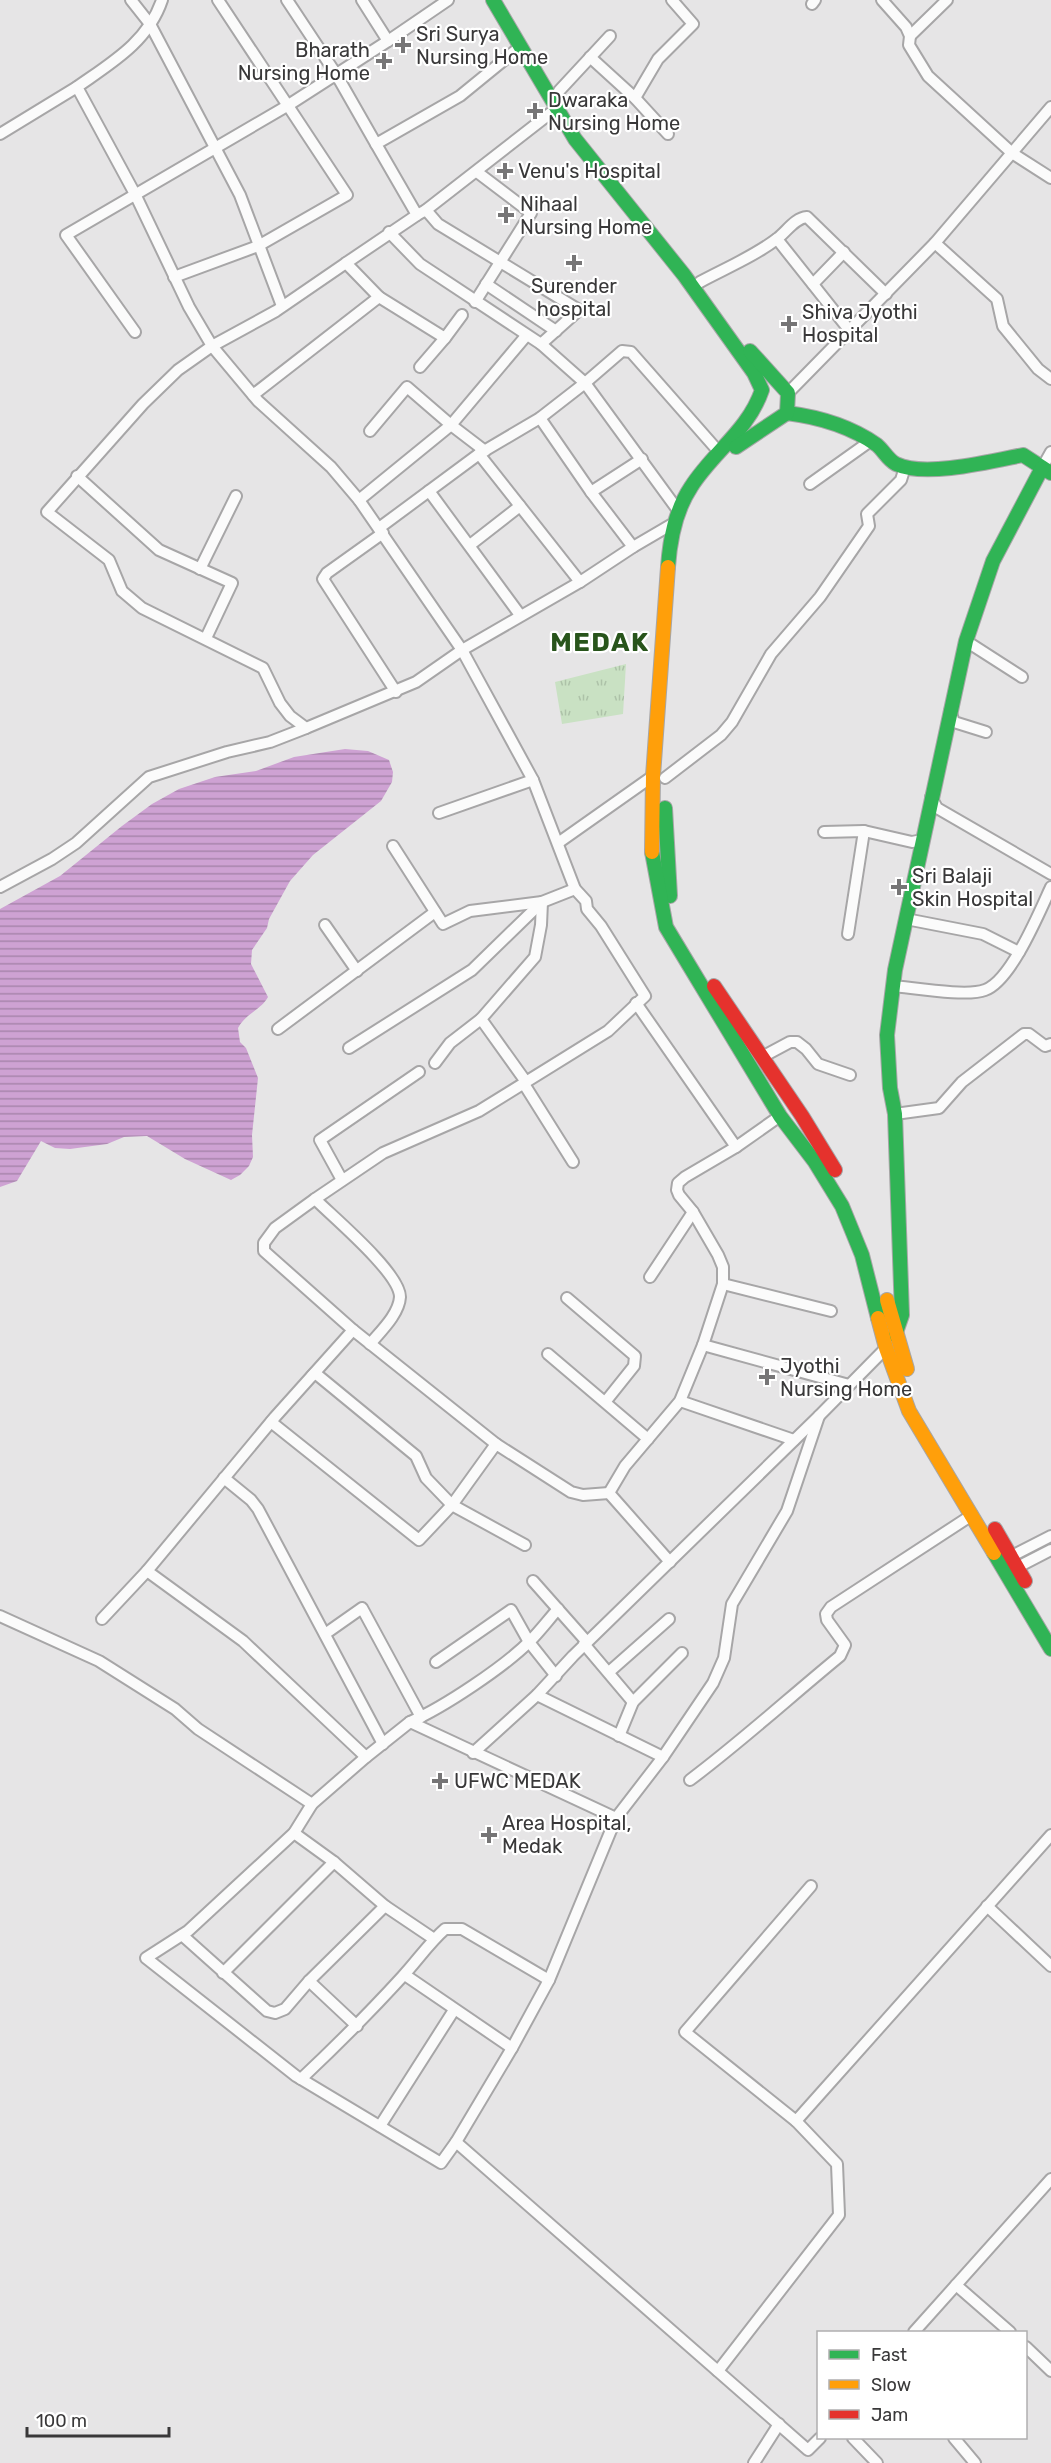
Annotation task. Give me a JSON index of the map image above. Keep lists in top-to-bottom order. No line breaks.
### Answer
{"districts":["MEDAK"],"places":{"health":["Sri Surya Nursing Home","Bharath Nursing Home","Dwaraka Nursing Home","Venu's Hospital","Nihaal Nursing Home","Surender hospital","Shiva Jyothi Hospital","Sri Balaji Skin Hospital","Jyothi Nursing Home","UFWC MEDAK","Area Hospital, Medak"]},"legend":["Fast","Slow","Jam"],"scale_bar":"100 m"}
